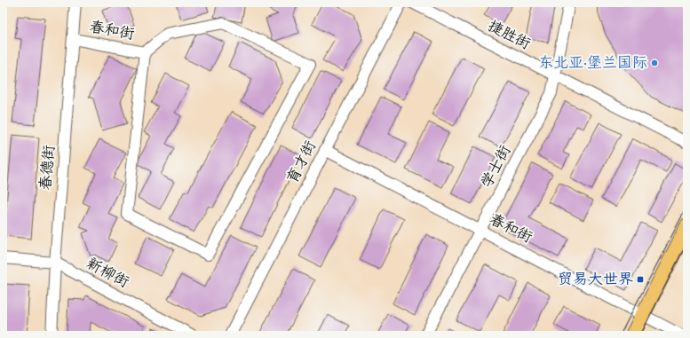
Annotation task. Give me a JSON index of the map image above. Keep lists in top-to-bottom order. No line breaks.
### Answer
{"streets":{"street":["春和街","捷胜街","育才街","学士街","春德街","新柳街"]},"crossings":[["春和街","育才街"],["春和街","学士街"],["春和街","春德街"],["捷胜街","学士街"],["春德街","新柳街"]],"places":{"other":["东北亚·堡兰国际"],"transit":["贸易大世界"]}}
